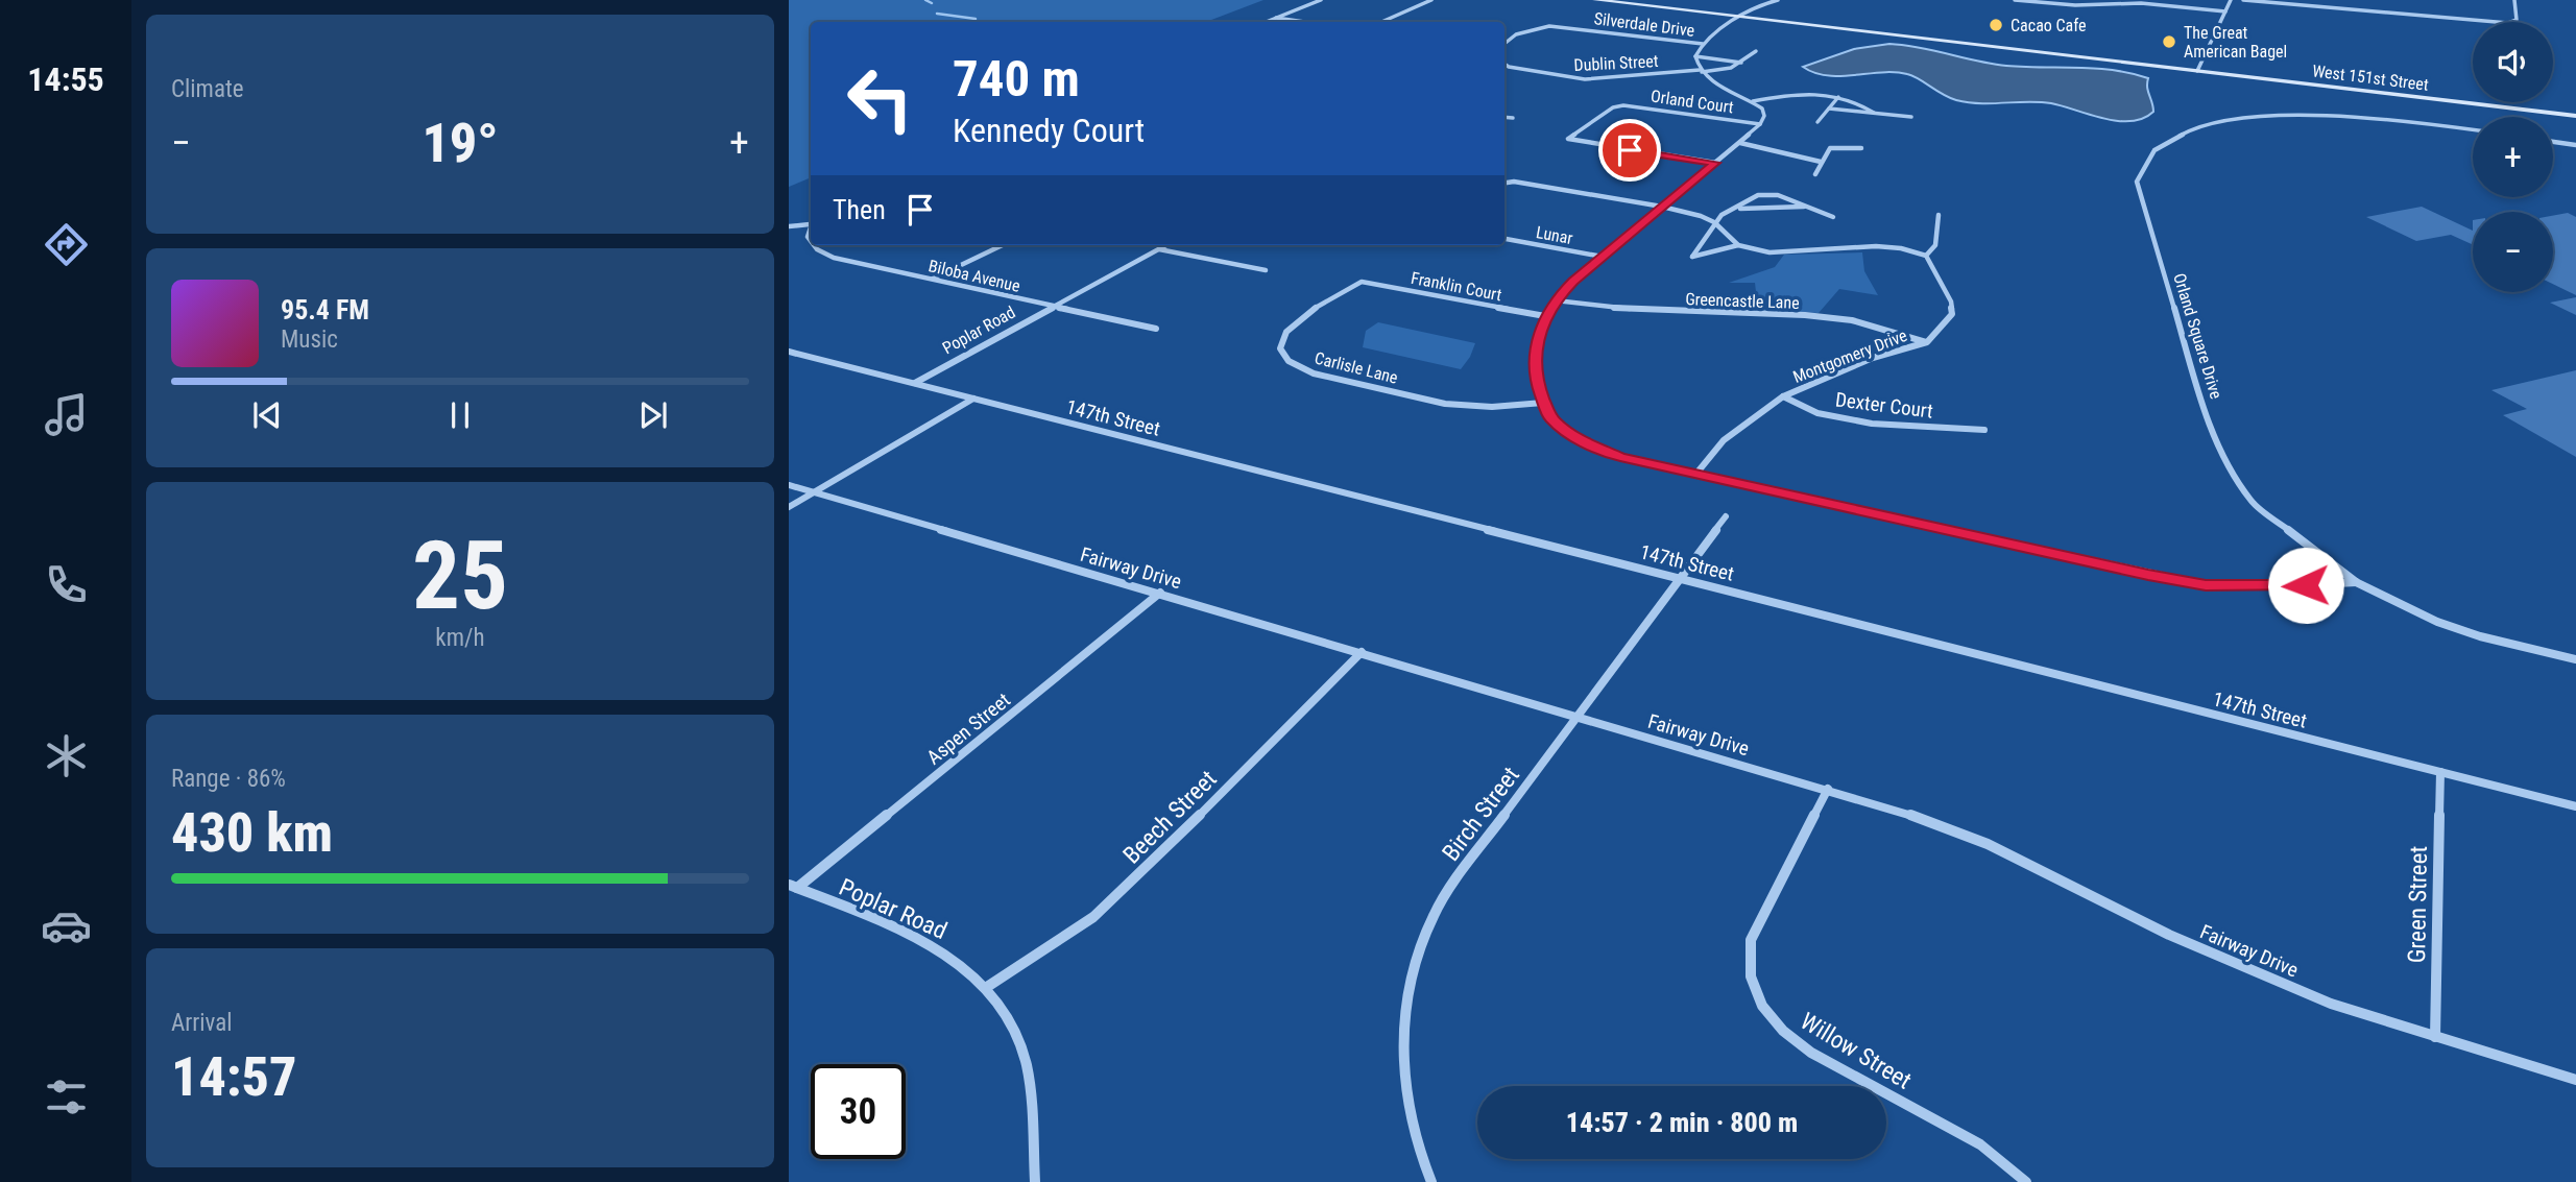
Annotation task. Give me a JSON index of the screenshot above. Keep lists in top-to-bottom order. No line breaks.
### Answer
{"streets":{"street":["Silverdale Drive","Dublin Street","West 151st Street","Orland Court","Lunar","Biloba Avenue","Franklin Court","Greencastle Lane","Poplar Road","Orland Square Drive","Montgomery Drive","Carlisle Lane","Dexter Court","147th Street","Fairway Drive","Aspen Street","Birch Street","Beech Street","Green Street","Willow Street"]},"crossings":[["Biloba Avenue","Poplar Road"],["Franklin Court","Carlisle Lane"],["Greencastle Lane","Montgomery Drive"],["Poplar Road","147th Street"],["Poplar Road","Aspen Street"],["Poplar Road","Beech Street"],["Montgomery Drive","Dexter Court"],["147th Street","Birch Street"],["147th Street","Green Street"],["Fairway Drive","Aspen Street"],["Fairway Drive","Birch Street"],["Fairway Drive","Beech Street"],["Fairway Drive","Green Street"],["Fairway Drive","Willow Street"]],"places":["Cacao Cafe","The Great American Bagel"],"page":{"tabs":"14:55","tile":["Climate",["25","km/h"],["Range · 86%","430 km"],["Arrival","14:57"]],"map_buttons":["+","−"],"turn":["740 m","Kennedy Court"],"heat":["−","19°","+"],"then":"Then","song":["95.4 FM","Music"],"limit":"30","trip":"14:57 · 2 min · 800 m"}}
